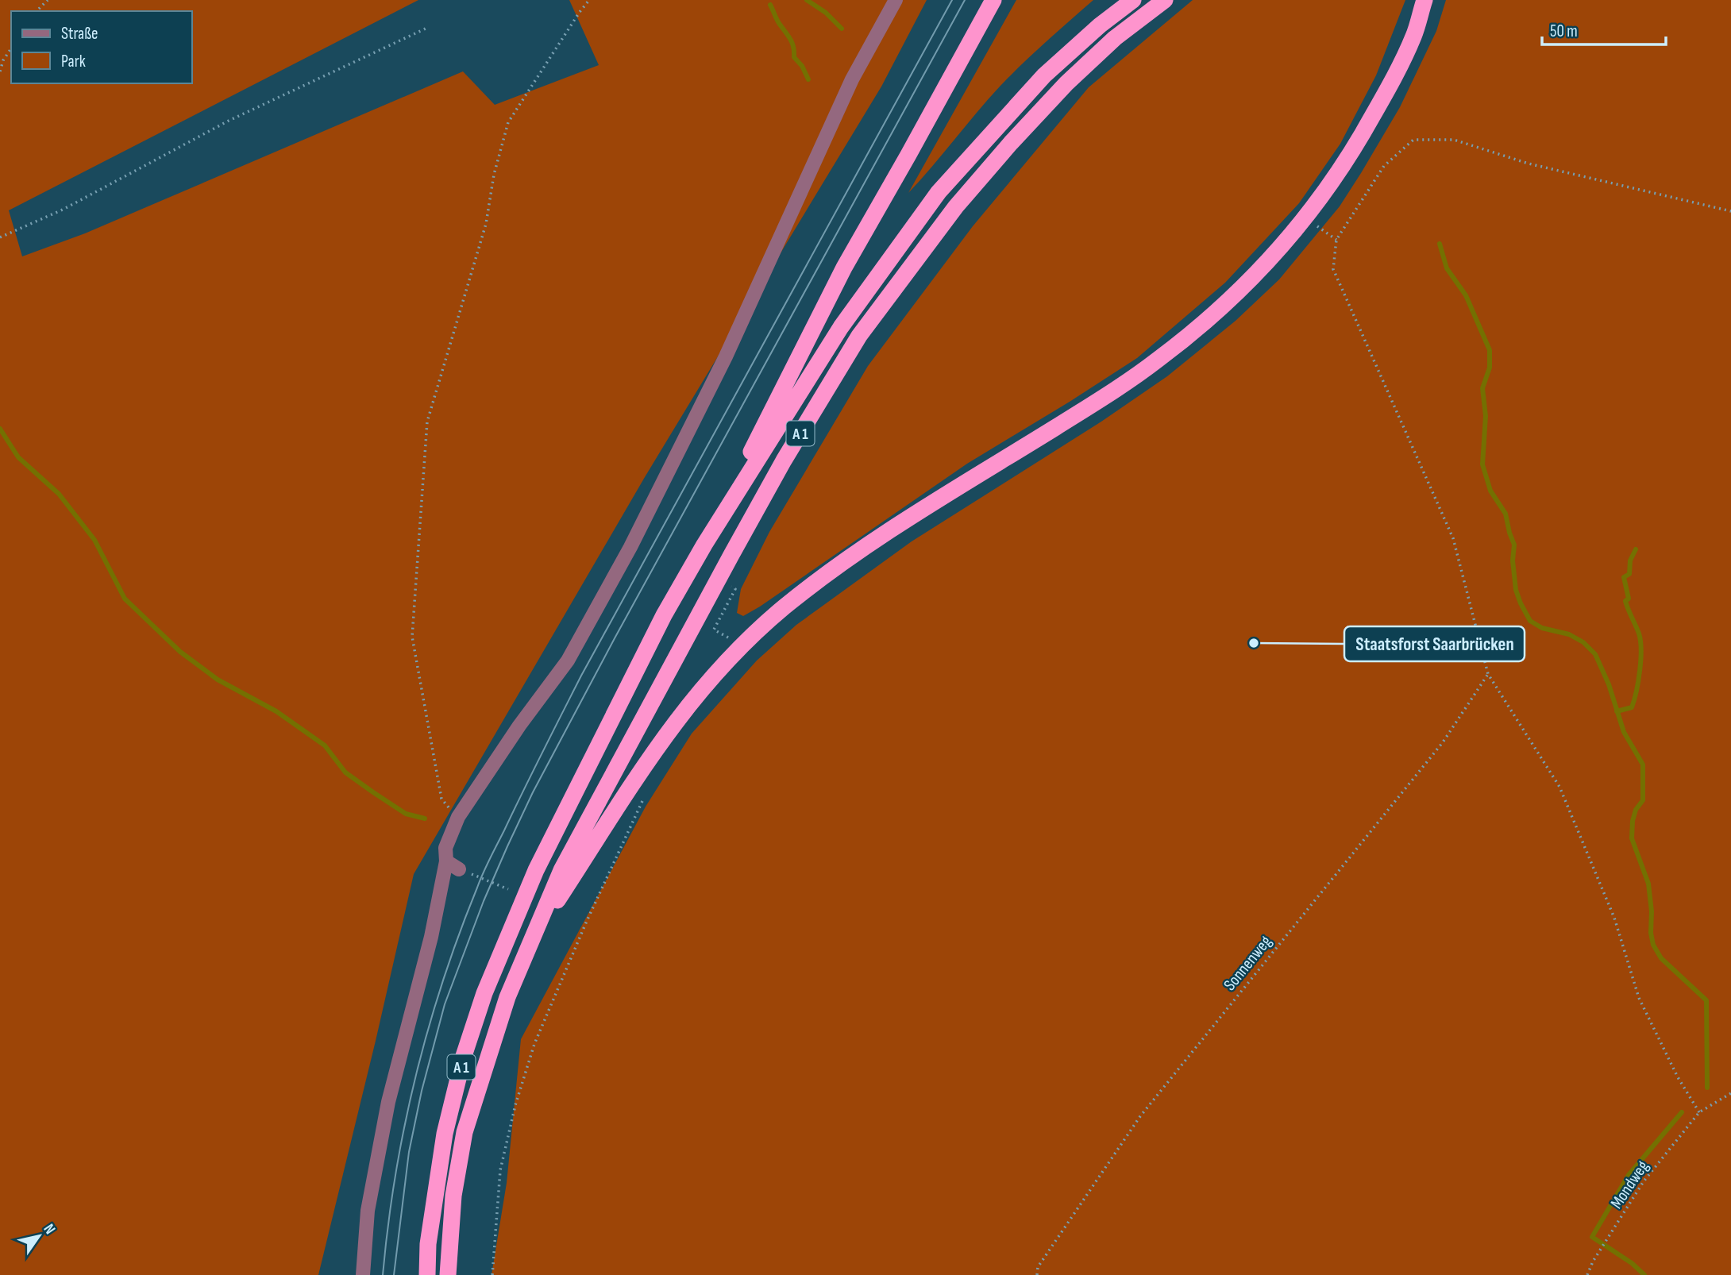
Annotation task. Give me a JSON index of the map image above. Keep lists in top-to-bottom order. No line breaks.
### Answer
{"streets":{"highway":["A 1"],"path":["Sonnenweg","Mondweg"]},"places":["Staatsforst Saarbrücken"],"legend":["Straße","Park"],"scale_bar":"50 m","north":"top right"}
